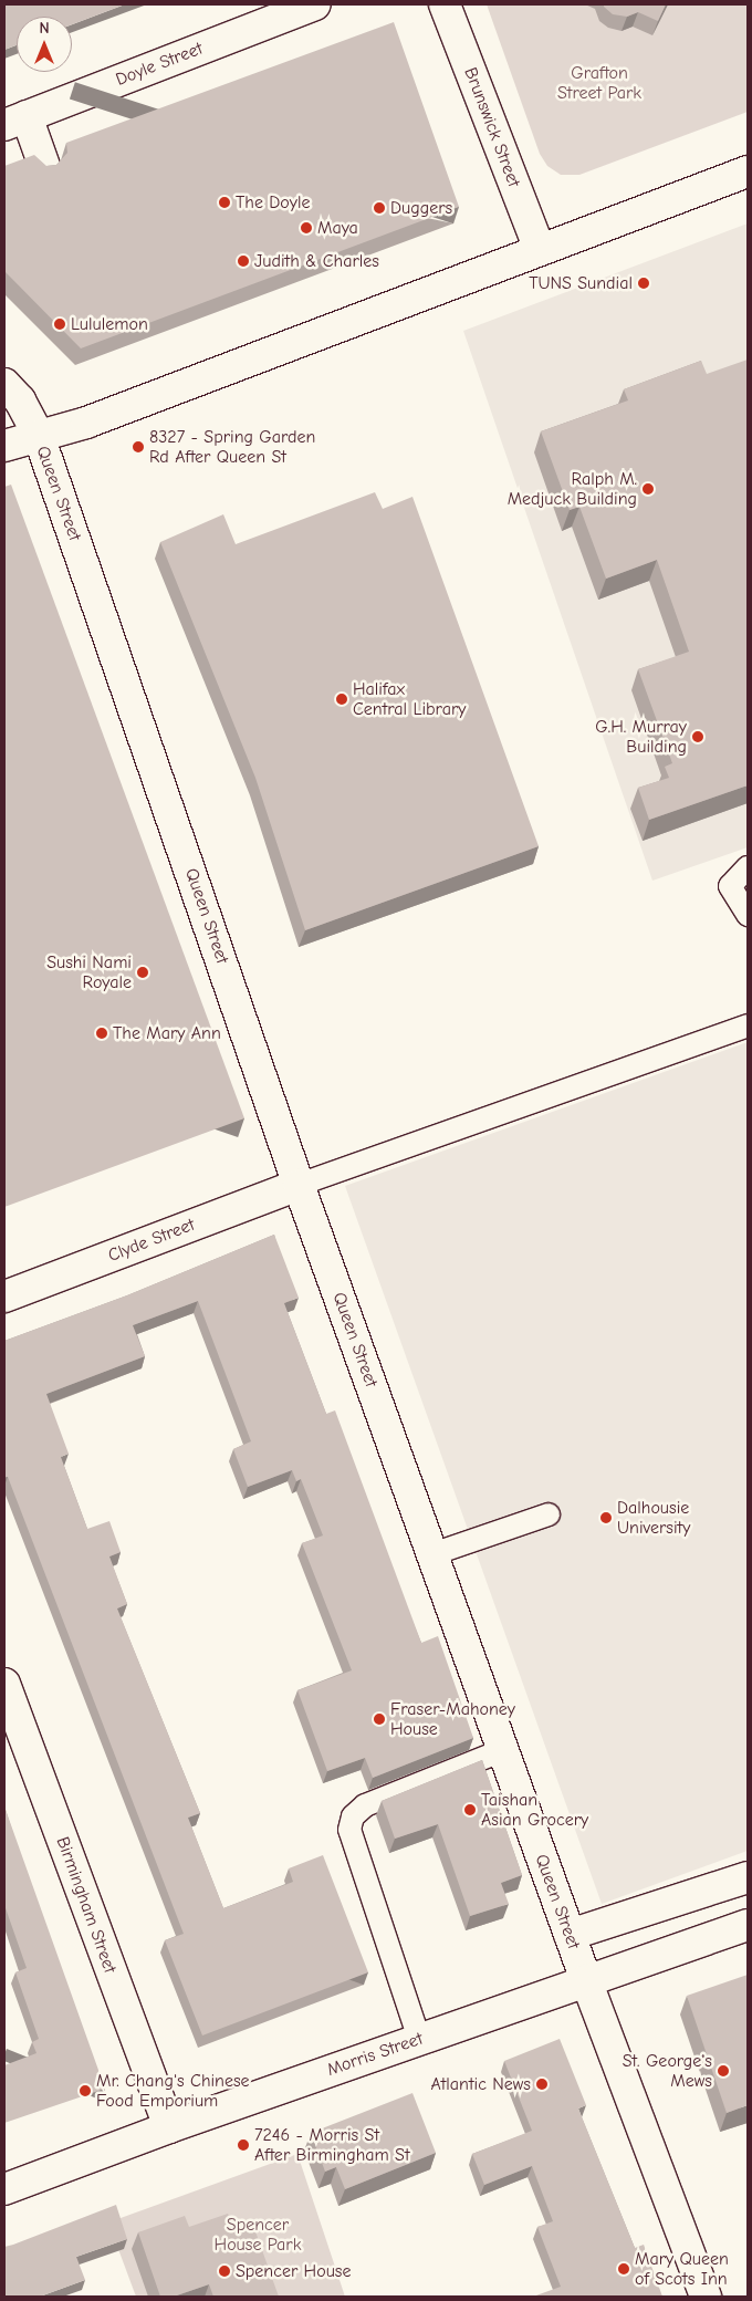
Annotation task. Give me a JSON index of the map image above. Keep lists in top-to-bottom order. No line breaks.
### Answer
{"streets":{"street":["Doyle Street","Brunswick Street","Queen Street","Clyde Street","Birmingham Street","Morris Street"]},"crossings":[["Queen Street","Clyde Street"],["Queen Street","Morris Street"],["Birmingham Street","Morris Street"]],"parks":["Grafton Street Park","Spencer House Park"],"places":["The Doyle","Duggers","Maya","Judith & Charles","TUNS Sundial","Lululemon","8327 - Spring Garden Rd After Queen St","Ralph M. Medjuck Building","Halifax Central Library","G.H. Murray Building","Sushi Nami Royale","The Mary Ann","Dalhousie University","Fraser-Mahoney House","Taishan Asian Grocery","St. George's Mews","Atlantic News","Mr. Chang's Chinese Food Emporium","7246 - Morris St After Birmingham St","Mary Queen of Scots Inn","Spencer House"],"north":"top"}
